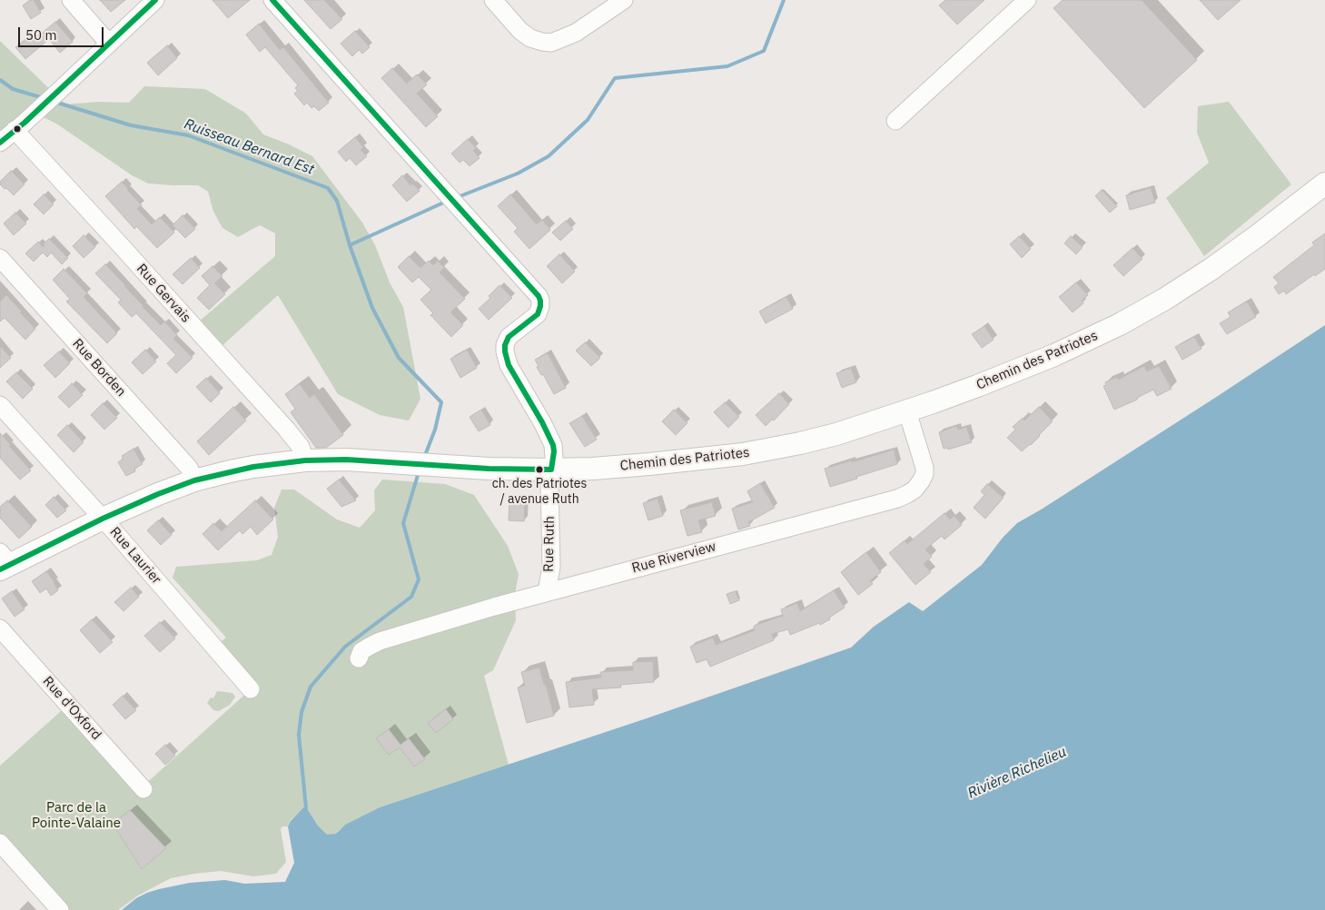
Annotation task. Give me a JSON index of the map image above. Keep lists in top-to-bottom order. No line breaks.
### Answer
{"streets":{"main road":["Chemin des Patriotes"],"street":["Rue Gervais","Rue Borden","Rue Ruth","Rue Laurier","Rue Riverview","Rue d'Oxford"]},"crossings":[["Rue Gervais","Chemin des Patriotes"],["Chemin des Patriotes","Rue Borden"],["Chemin des Patriotes","Rue Ruth"],["Chemin des Patriotes","Rue Laurier"],["Chemin des Patriotes","Rue Riverview"],["Rue Ruth","Rue Riverview"]],"water":["Ruisseau Bernard Est","Rivière Richelieu"],"parks":["Parc de la Pointe-Valaine"],"places":["ch. des Patriotes / avenue Ruth"],"scale_bar":"50 m"}
